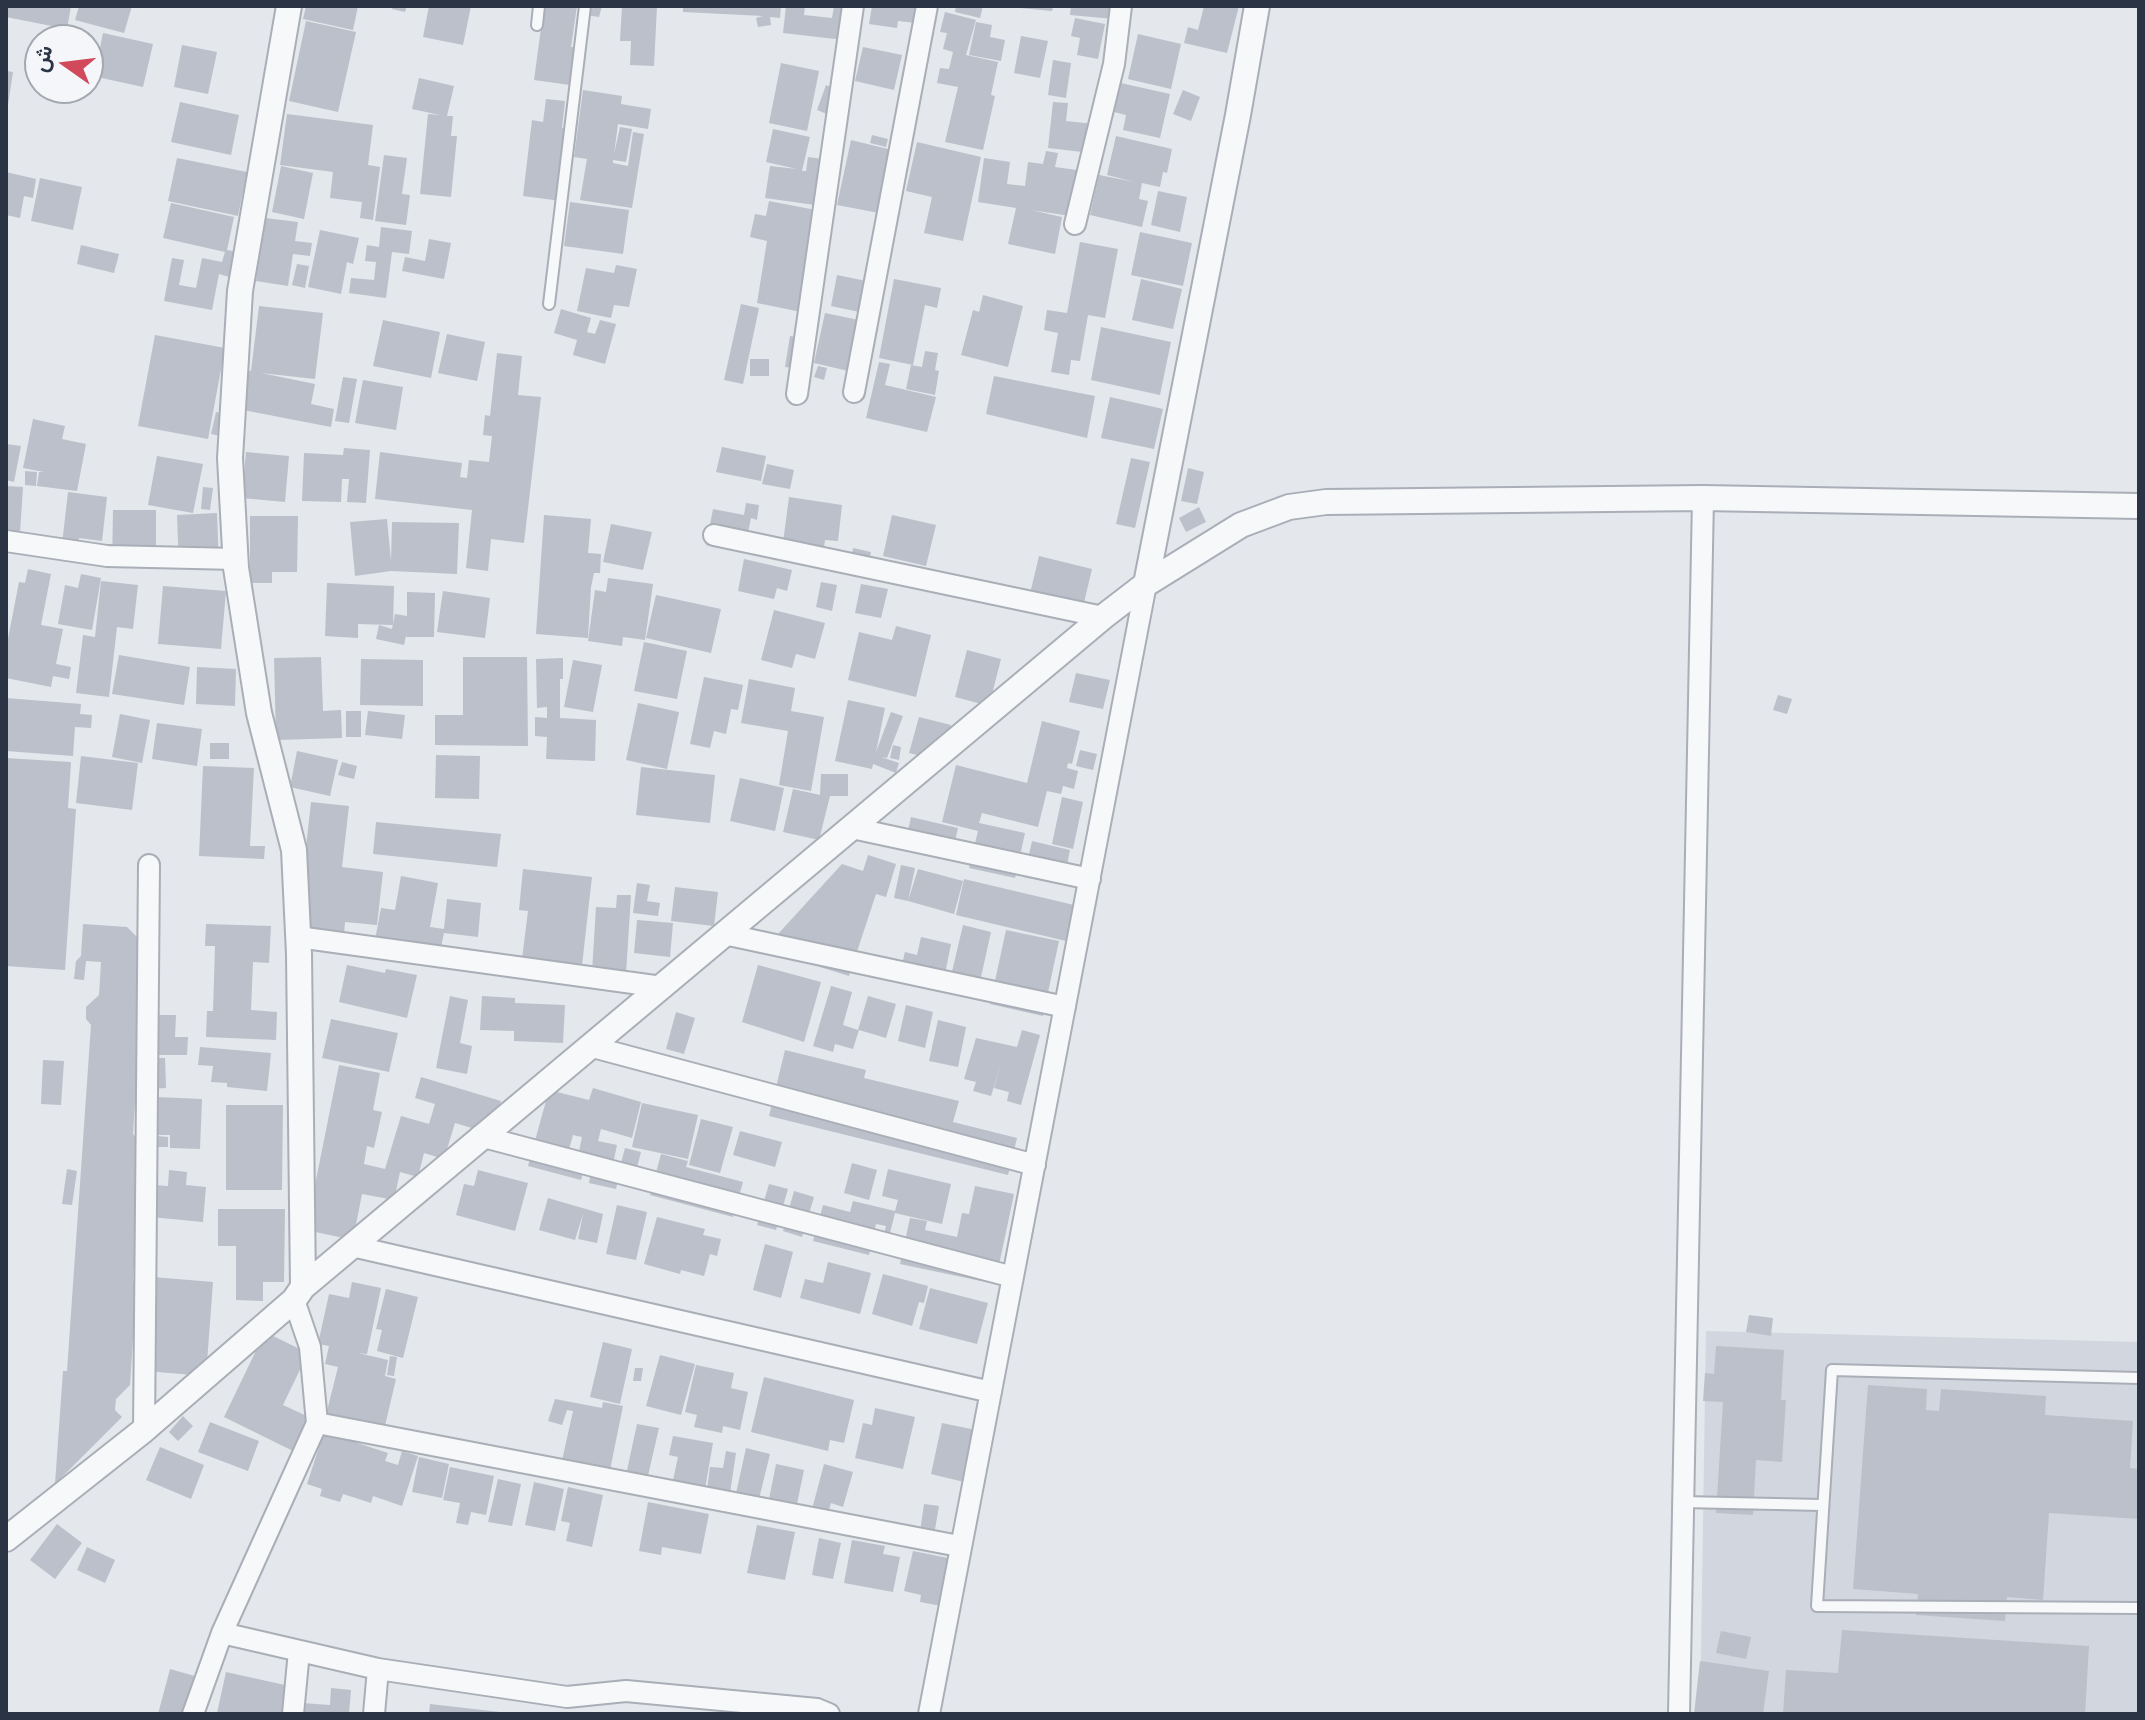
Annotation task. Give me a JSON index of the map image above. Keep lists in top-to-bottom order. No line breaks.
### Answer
{"north":"left"}
